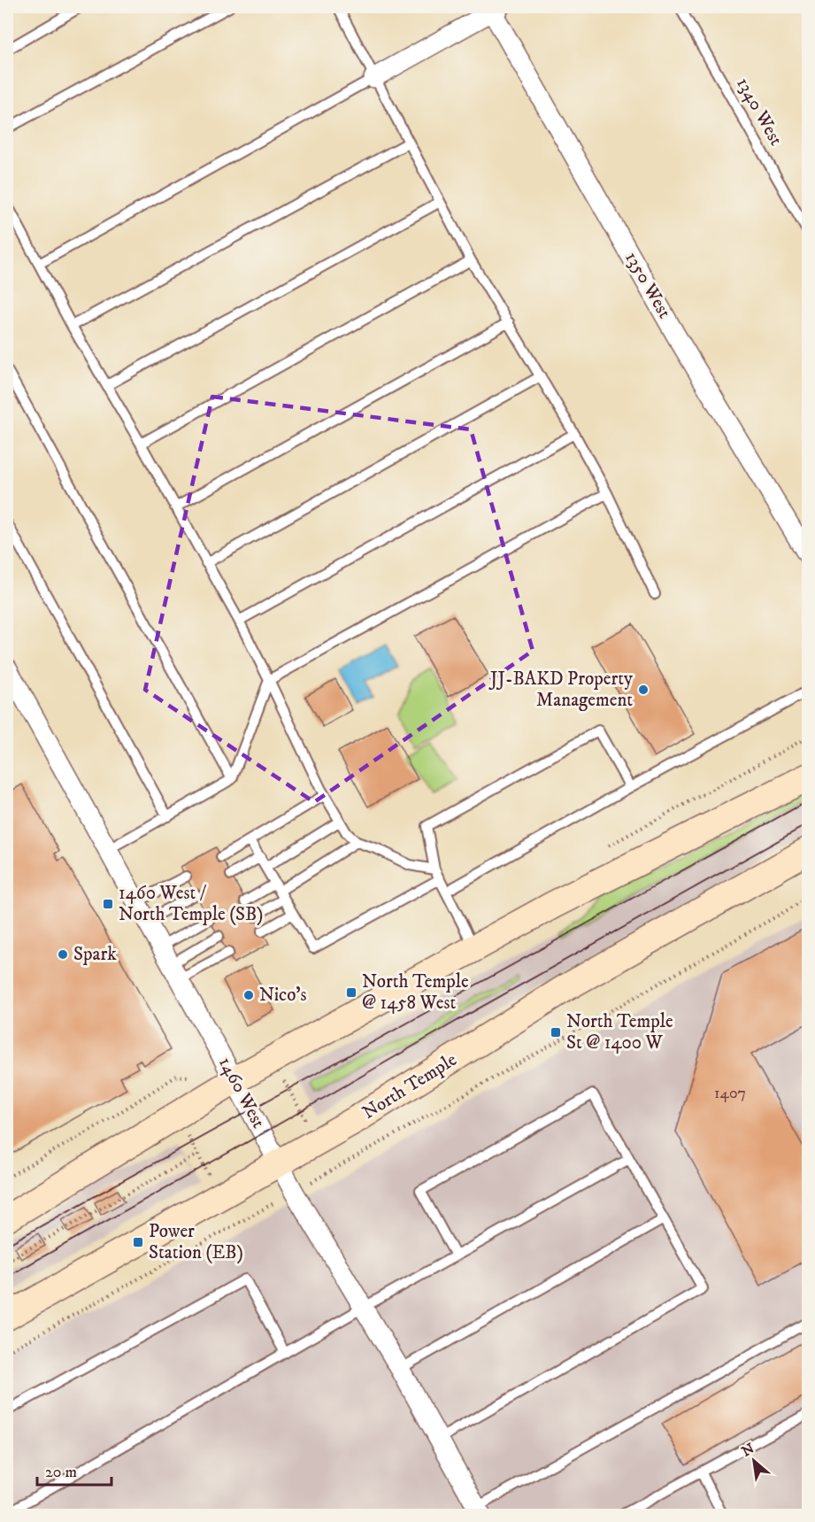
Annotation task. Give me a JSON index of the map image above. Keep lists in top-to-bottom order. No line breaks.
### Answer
{"streets":{"main road":["North Temple"],"street":["1350 West","1460 West"],"lane":["1340 West"]},"crossings":[["North Temple","1460 West"]],"places":{"other":["JJ-BAKD Property Management","Spark","Nico's"],"transit":["1460 West / North Temple (SB)","North Temple @ 1458 West","North Temple St @ 1400 W","Power Station (EB)"]},"house_numbers":["1407"],"scale_bar":"20 m","north":"top left"}
